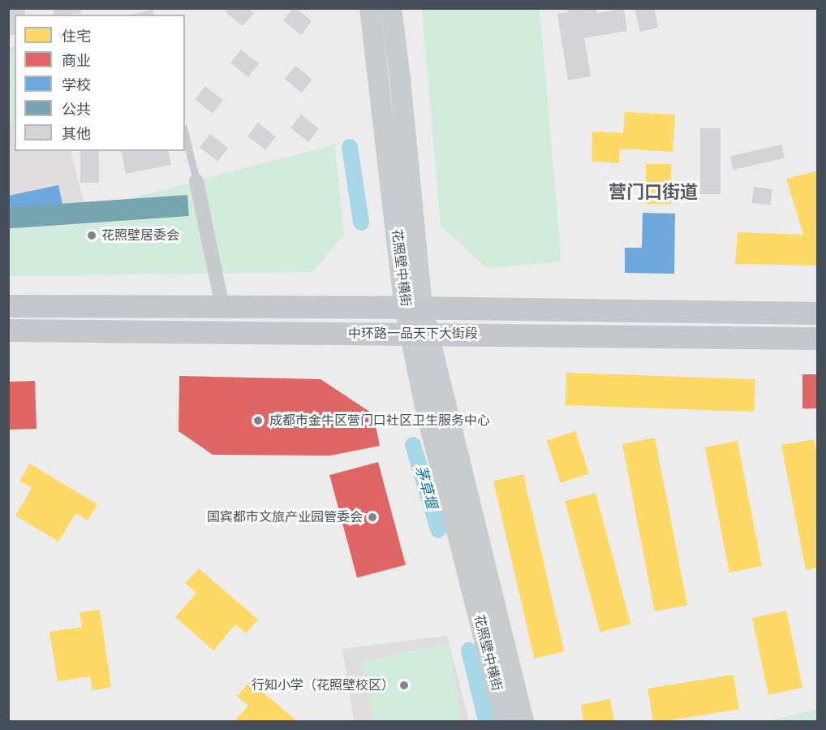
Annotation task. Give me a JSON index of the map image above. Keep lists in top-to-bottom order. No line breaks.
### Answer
{"streets":{"main road":["中环路一品天下大街段"],"street":["花照壁中横街"]},"crossings":[["花照壁中横街","中环路一品天下大街段"]],"districts":["营门口街道"],"water":["茅草堰"],"places":["花照壁居委会","成都市金牛区营门口社区卫生服务中心","国宾都市文旅产业园管委会","行知小学（花照壁校区）"],"legend":["住宅","商业","学校","公共","其他"]}
